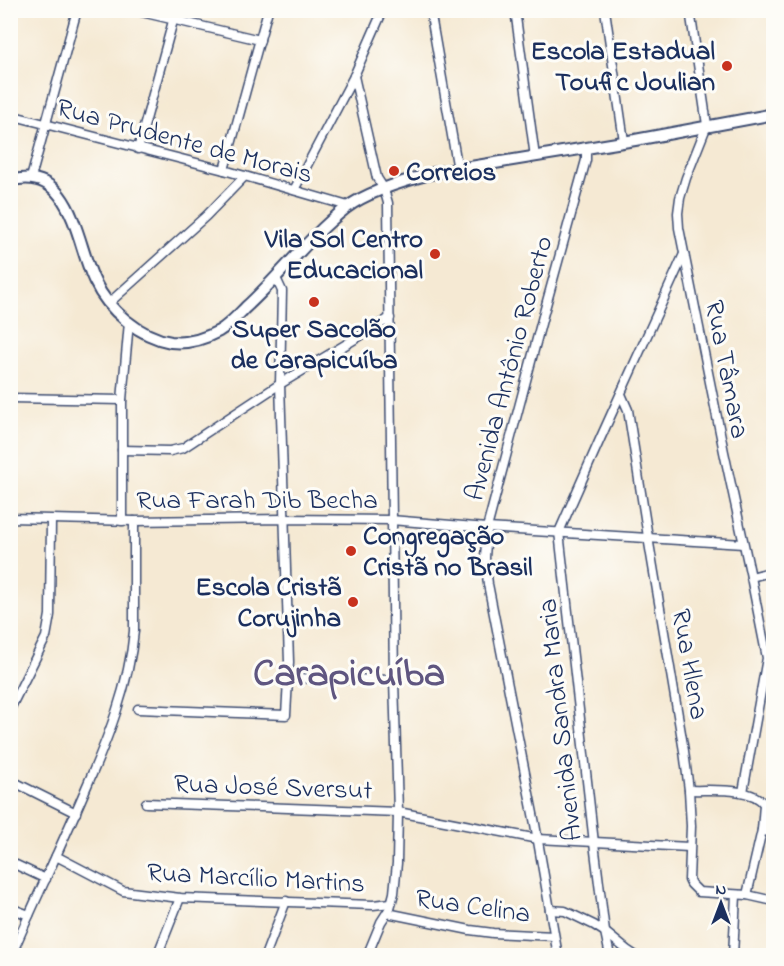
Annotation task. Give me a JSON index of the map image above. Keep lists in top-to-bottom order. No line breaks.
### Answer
{"streets":{"street":["Rua Prudente de Morais","Avenida Antônio Roberto","Rua Tâmara","Rua Farah Dib Becha","Rua Hlena","Avenida Sandra Maria","Rua José Sversut","Rua Marcílio Martins","Rua Celina"]},"crossings":[["Avenida Antônio Roberto","Rua Farah Dib Becha"],["Avenida Antônio Roberto","Rua José Sversut"],["Avenida Antônio Roberto","Rua Celina"],["Rua Tâmara","Rua Farah Dib Becha"],["Rua Farah Dib Becha","Rua Hlena"],["Rua Farah Dib Becha","Avenida Sandra Maria"],["Rua Hlena","Rua José Sversut"],["Avenida Sandra Maria","Rua José Sversut"]],"districts":["Carapicuíba"],"places":["Escola Estadual Toufic Joulian","Correios","Vila Sol Centro Educacional","Super Sacolão de Carapicuíba","Congregação Cristã no Brasil","Escola Cristã Corujinha"],"north":"top"}
